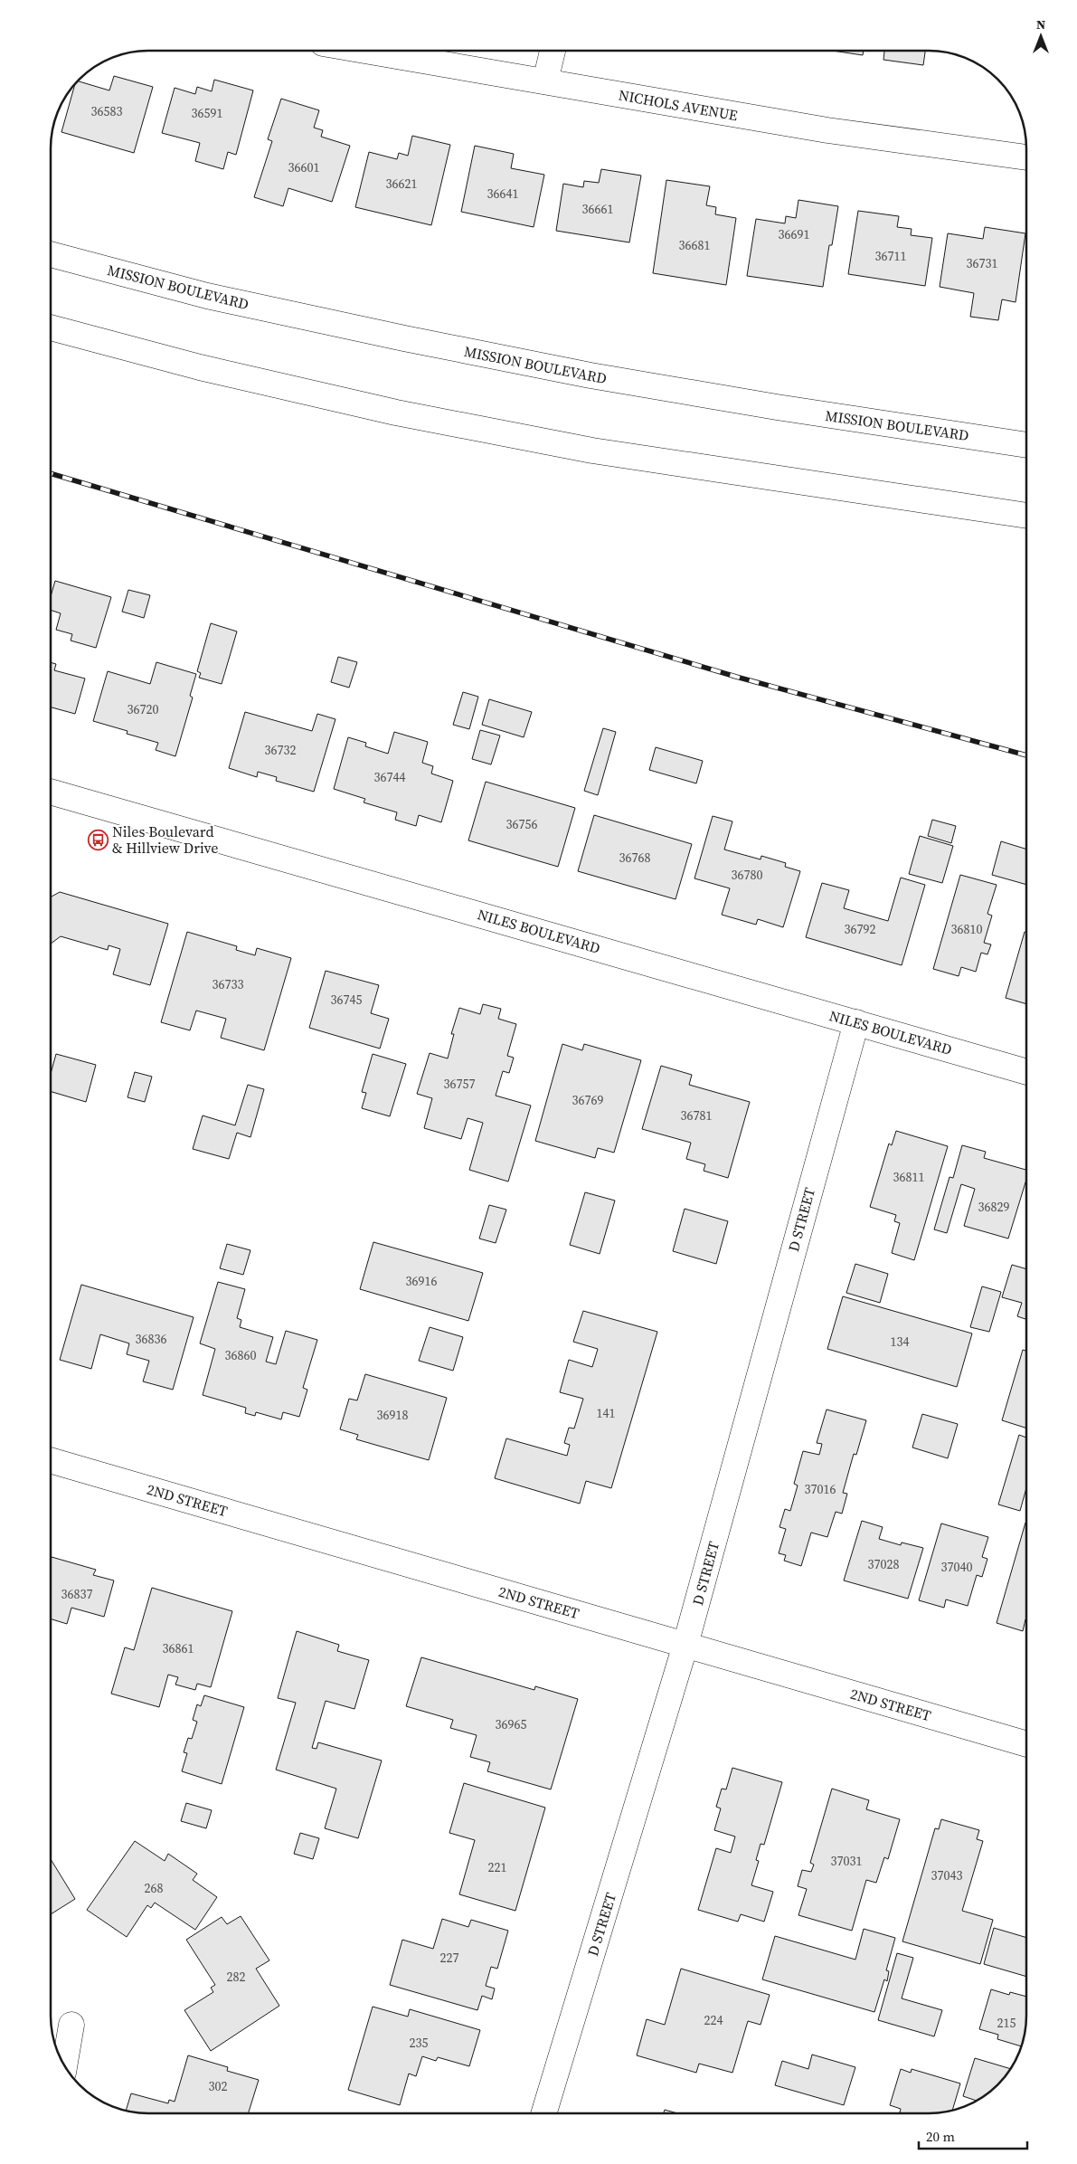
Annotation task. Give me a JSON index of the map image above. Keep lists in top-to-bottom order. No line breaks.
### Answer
{"streets":{"main road":["NICHOLS AVENUE","MISSION BOULEVARD","NILES BOULEVARD","D STREET","2ND STREET"]},"crossings":[["NILES BOULEVARD","D STREET"],["D STREET","2ND STREET"]],"places":{"bus stop":["Niles Boulevard & Hillview Drive"]},"house_numbers":["36583","36591","36601","36621","36641","36661","36691","36681","36711","36731","36720","36732","36744","36756","36768","36780","36792","36810","36733","36745","36757","36769","36781","36811","36829","36916","36836","134","36860","141","36918","37016","37028","37040","36837","36861","36965","37031","221","37043","268","227","282","224","215","235","302"],"scale_bar":"20 m","north":"top"}
